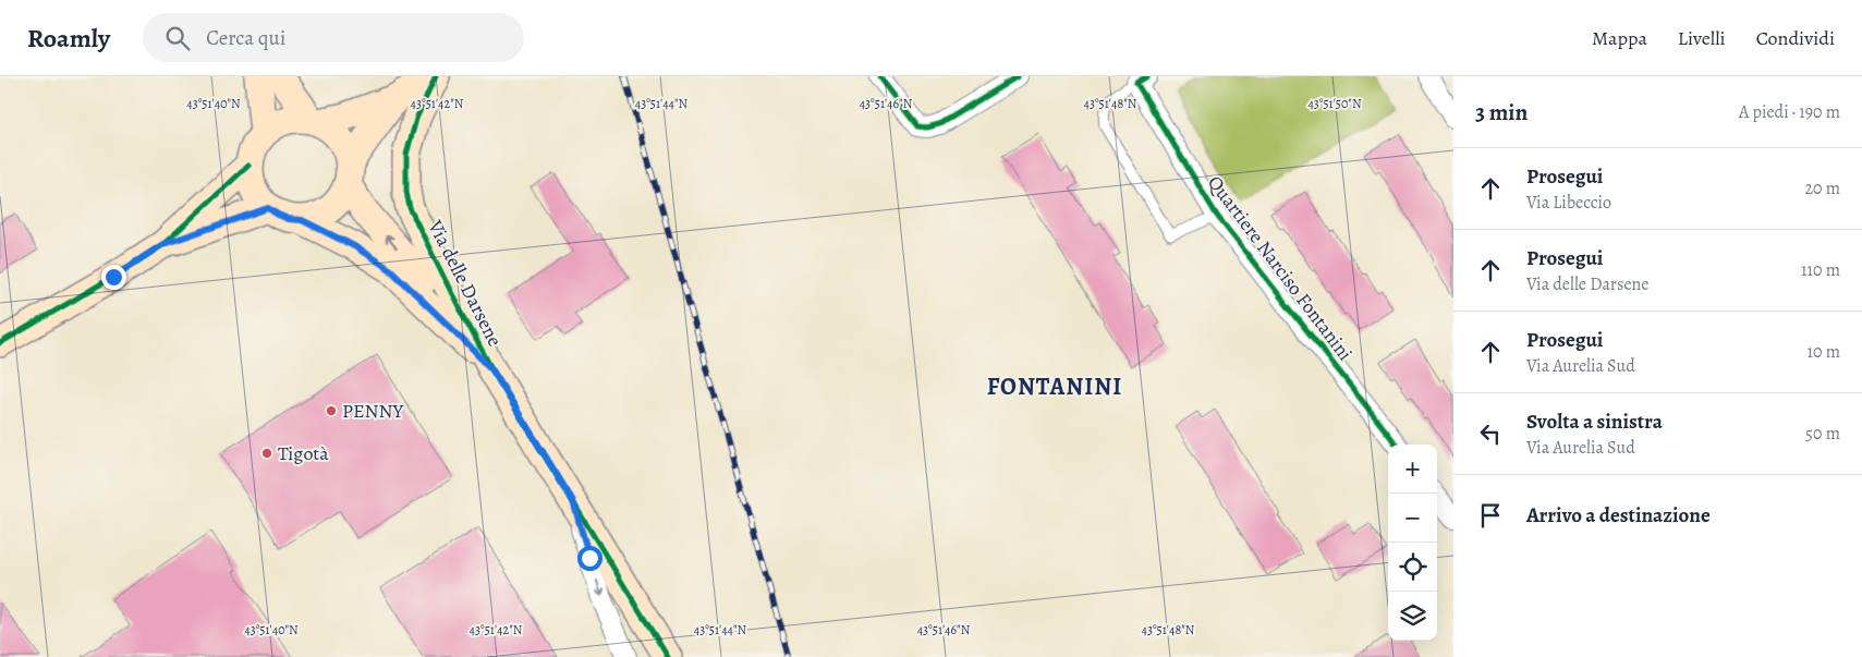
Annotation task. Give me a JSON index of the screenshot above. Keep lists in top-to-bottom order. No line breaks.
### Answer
{"streets":{"street":["Quartiere Narciso Fontanini","Via delle Darsene"]},"districts":["FONTANINI"],"places":["PENNY","Tigotà"],"page":{"header":"Roamly","search":"Cerca qui","nav":["Mappa","Livelli","Condividi"],"heading":["3 min","A piedi · 190 m"],"list":[["Prosegui","Via Libeccio","20 m"],["Prosegui","Via delle Darsene","110 m"],["Prosegui","Via Aurelia Sud","10 m"],["Svolta a sinistra","Via Aurelia Sud","50 m"],"Arrivo a destinazione"],"map_buttons":["+","−"]},"coordinates":["43°51'40\"N","43°51'42\"N","43°51'44\"N","43°51'46\"N","43°51'48\"N","43°51'50\"N"]}
